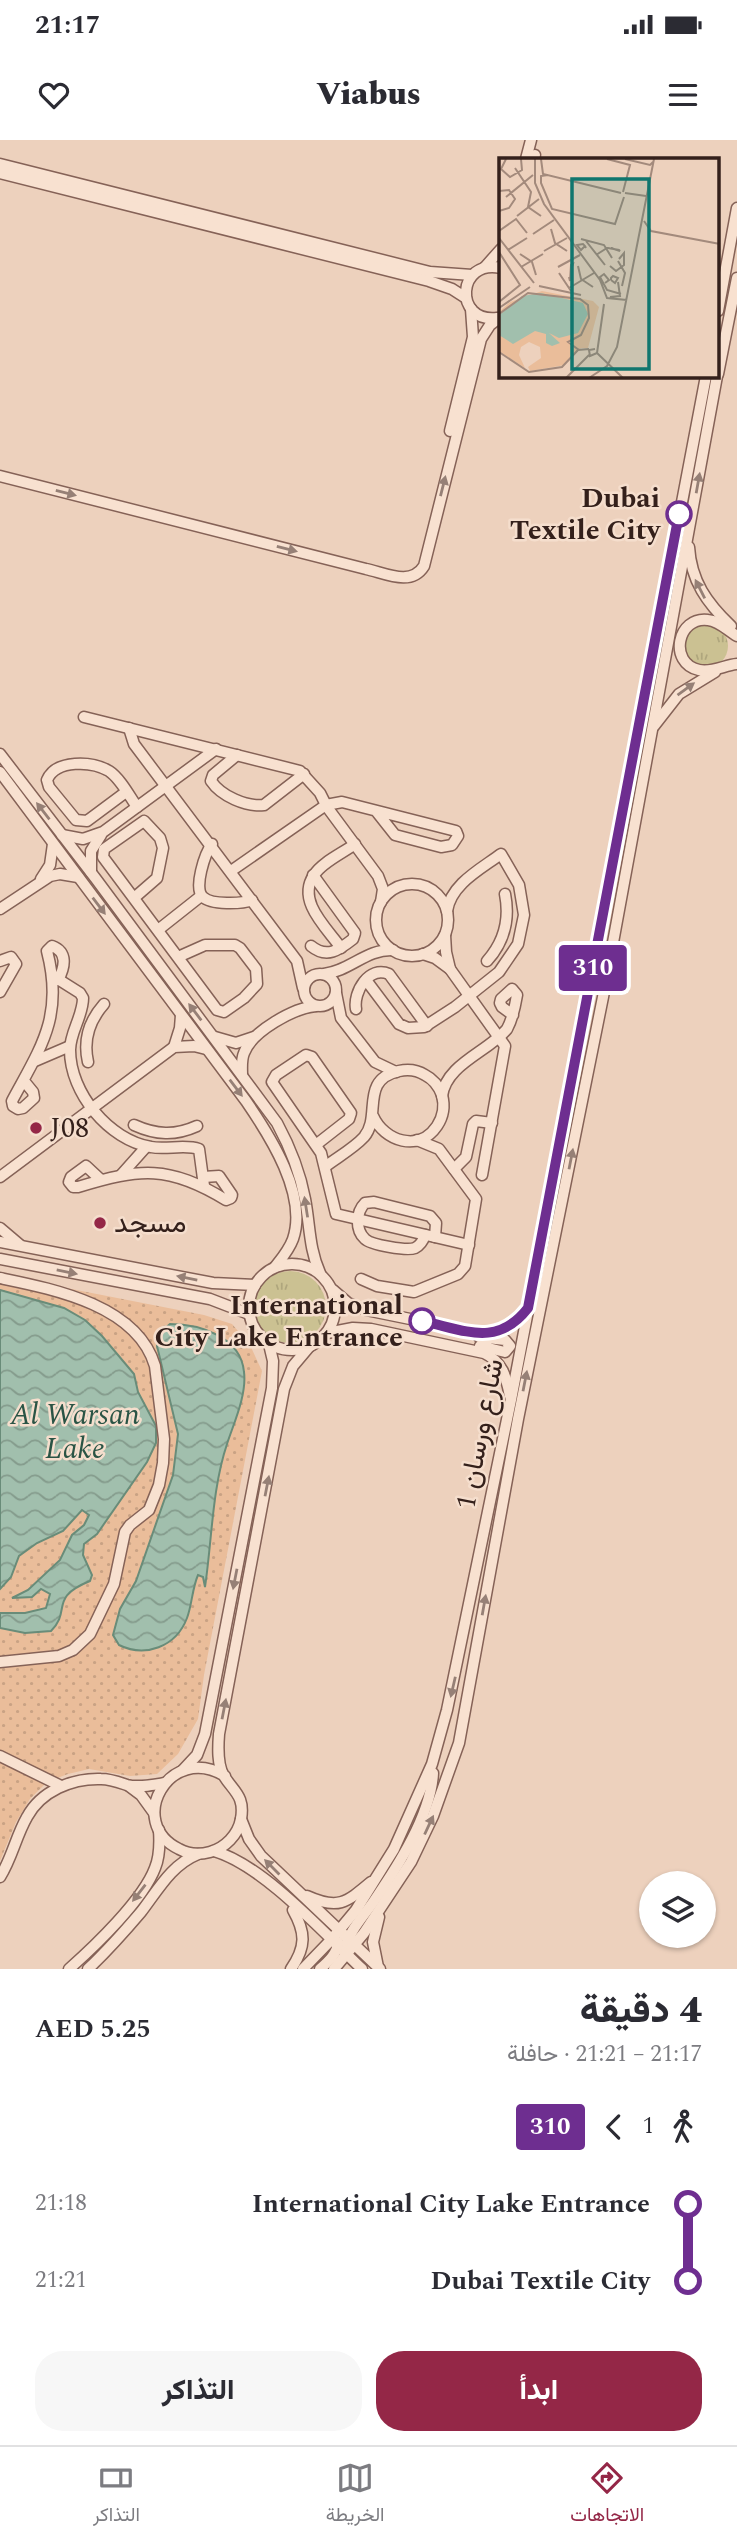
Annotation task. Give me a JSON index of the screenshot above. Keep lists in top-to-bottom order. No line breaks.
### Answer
{"streets":{"street":["شارع ورسان 1"]},"water":["Al Warsan Lake"],"places":["Dubai Textile City","J08","مسجد","International City Lake Entrance"],"lines":["bus line 310"],"page":{"status":"21:17","header":"Viabus","on_map":"310","heading":["4 دقيقة","21:17 – 21:21 · حافلة","AED 5.25"],"legs":["1","310"],"list":[{"name":"International City Lake Entrance","value":"21:18"},{"name":"Dubai Textile City","value":"21:21"}],"buttons":["ابدأ","التذاكر"],"tabs":["الاتجاهات","الخريطة","التذاكر"]}}
